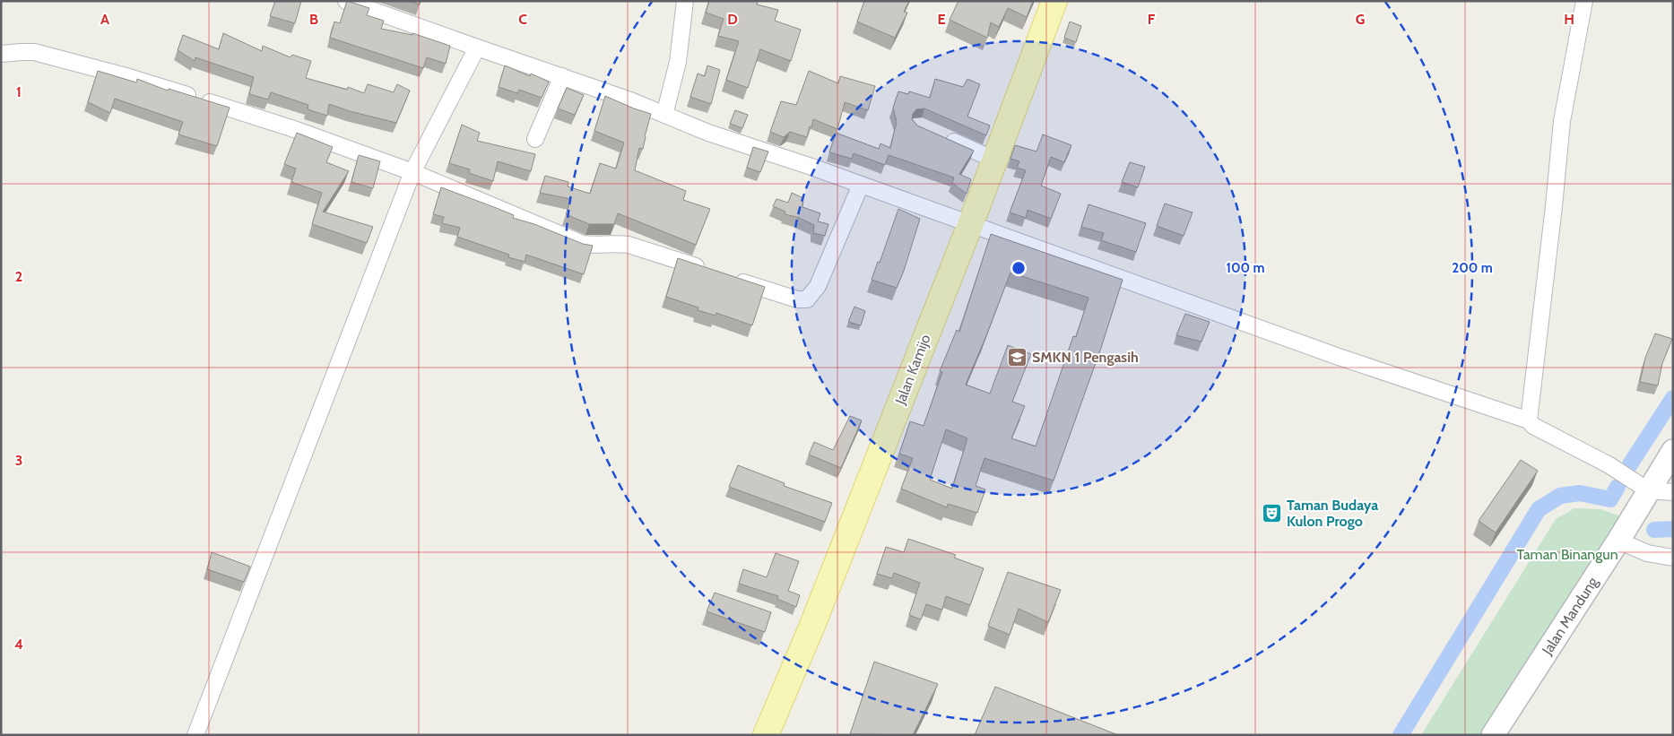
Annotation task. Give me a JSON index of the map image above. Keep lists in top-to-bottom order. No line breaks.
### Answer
{"streets":{"main road":["Jalan Kamijo","Jalan Mandung"]},"parks":["Taman Binangun"],"places":{"school or university":["SMKN 1 Pengasih"],"theatre":["Taman Budaya Kulon Progo"]},"grid":{"columns":["A","B","C","D","E","F","G","H"],"rows":["1","2","3","4"]},"rings":["100 m","200 m"]}
